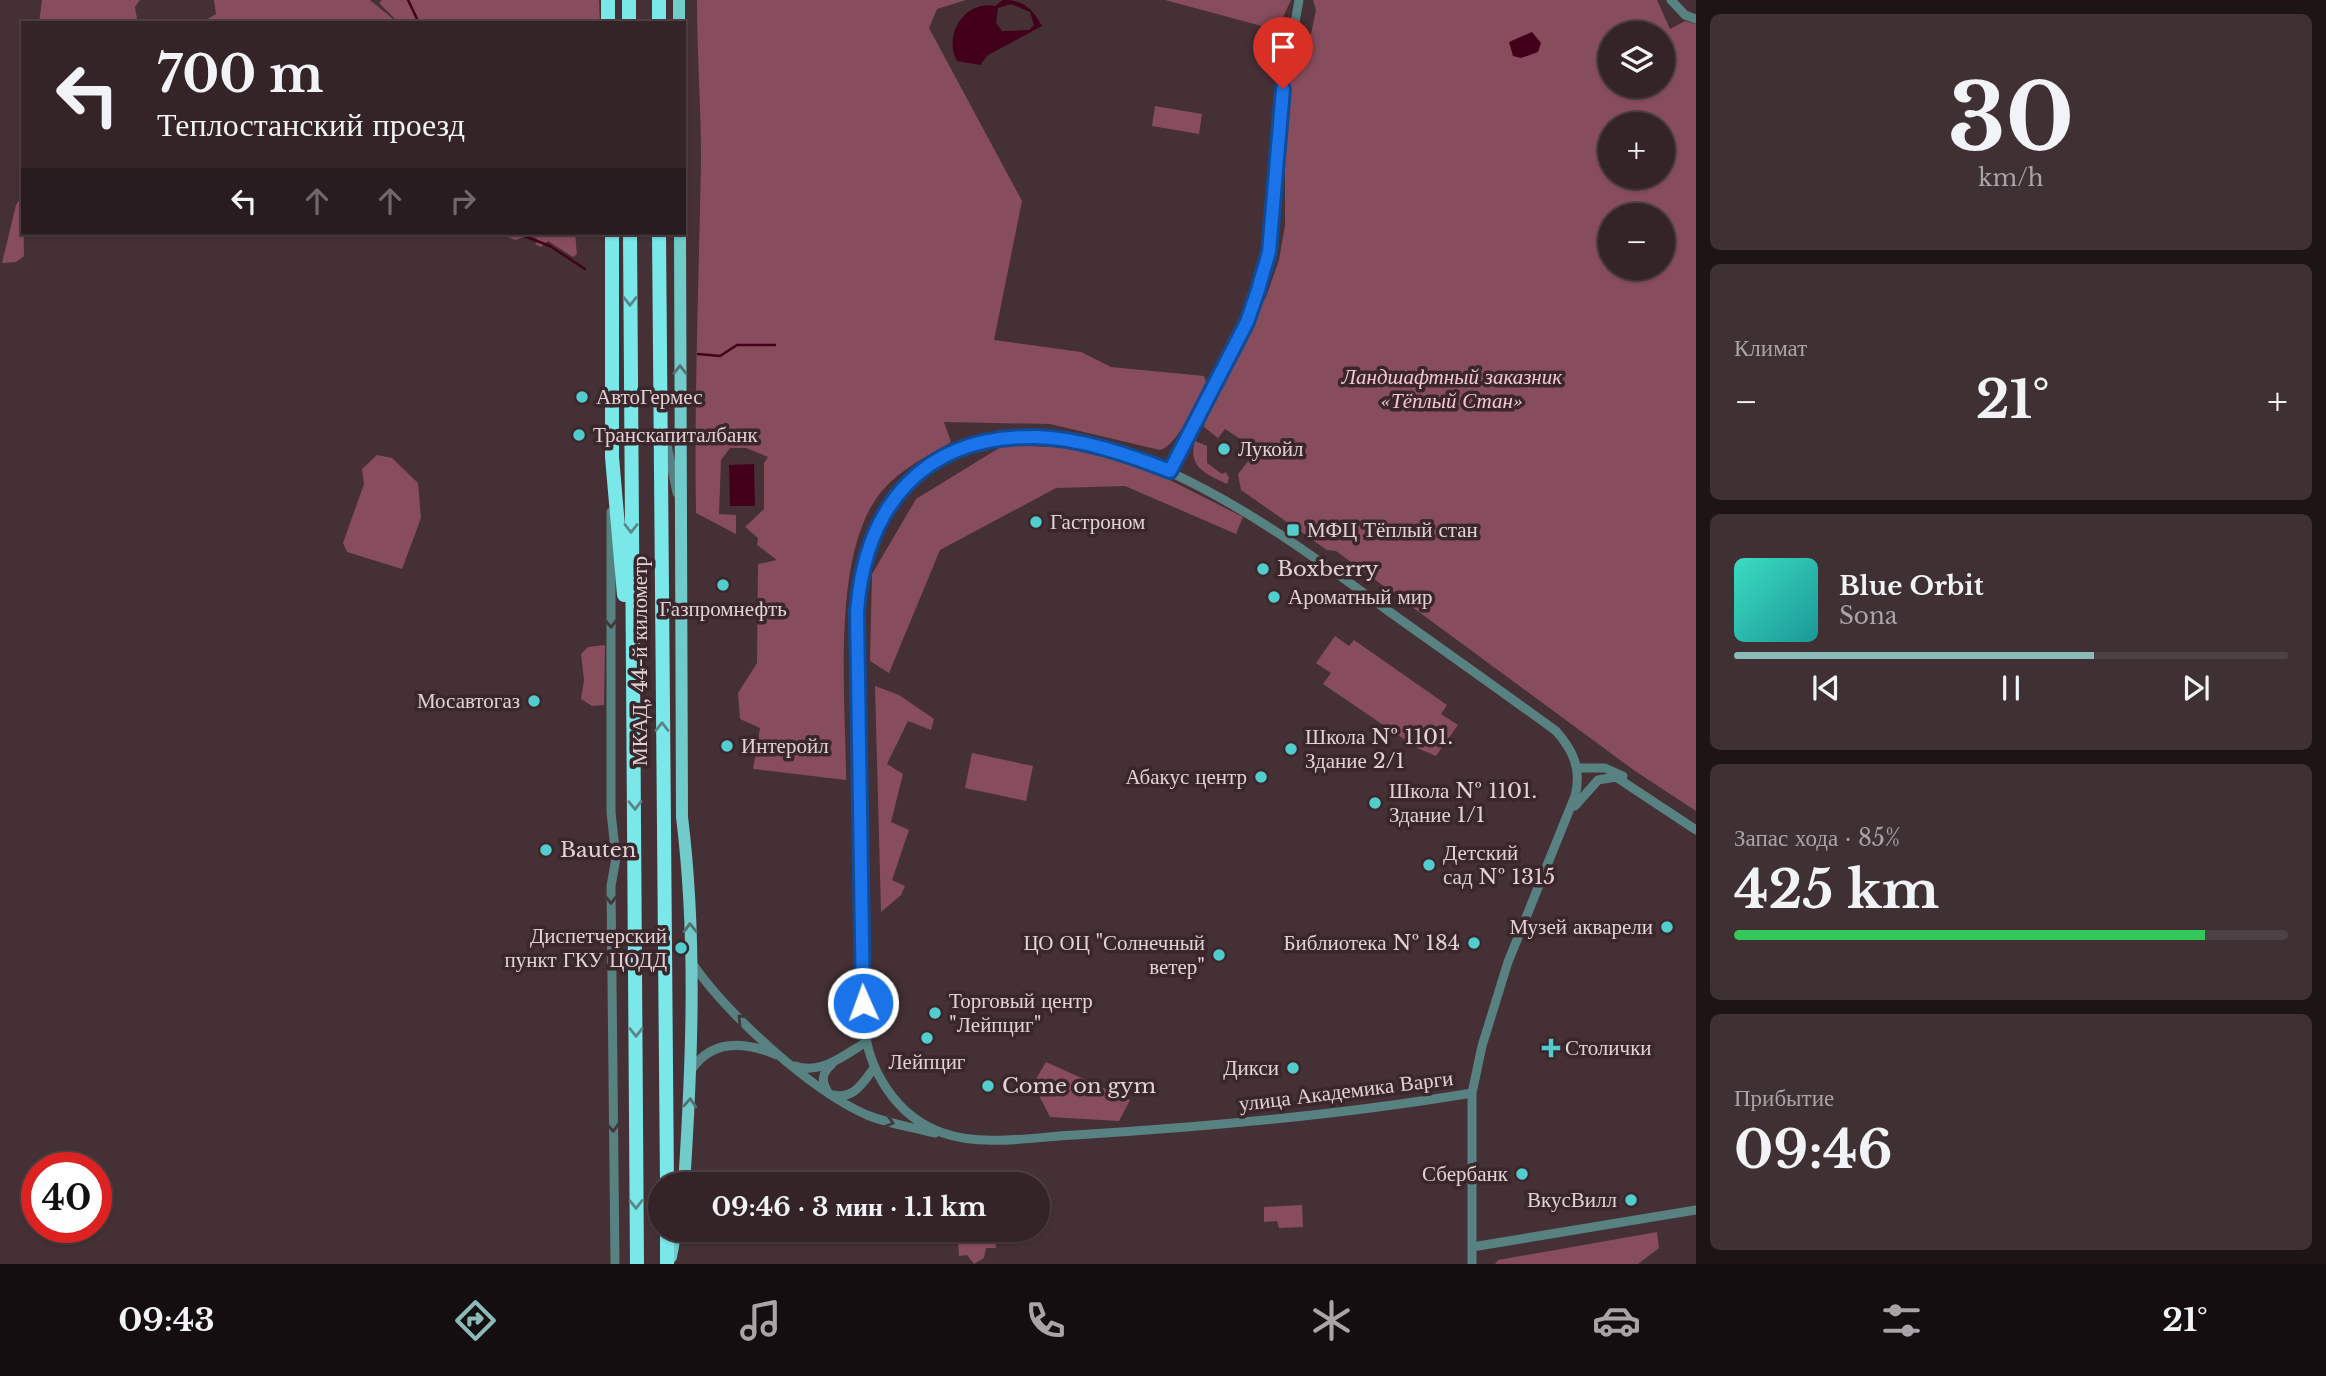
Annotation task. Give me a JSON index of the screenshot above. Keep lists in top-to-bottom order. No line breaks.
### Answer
{"streets":{"highway":["МКАД, 44-й километр"],"street":["улица Академика Варги"]},"parks":["Ландшафтный заказник «Тёплый Стан»"],"places":{"other":["АвтоГермес","Транскапиталбанк","Лукойл","Гастроном","Boxberry","Газпромнефть","Ароматный мир","Мосавтогаз","Интеройл","Школа № 1101. Здание 2/1","Абакус центр","Школа № 1101. Здание 1/1","Bauten","Детский сад № 1315","Музей акварели","Библиотека № 184","Диспетчерский пункт ГКУ ЦОДД","ЦО ОЦ \"Солнечный ветер\"","Торговый центр \"Лейпциг\"","Лейпциг","Дикси","Come on gym","Сбербанк","ВкусВилл"],"transit":["МФЦ Тёплый стан"],"health":["Столички"]},"page":{"tile":[["30","km/h"],"Климат",["Запас хода · 85%","425 km"],["Прибытие","09:46"]],"map_buttons":["+","−"],"turn":["700 m","Теплостанский проезд"],"heat":["−","21°","+"],"song":["Blue Orbit","Sona"],"limit":"40","trip":"09:46 · 3 мин · 1.1 km","tabs":["09:43","21°"]}}
